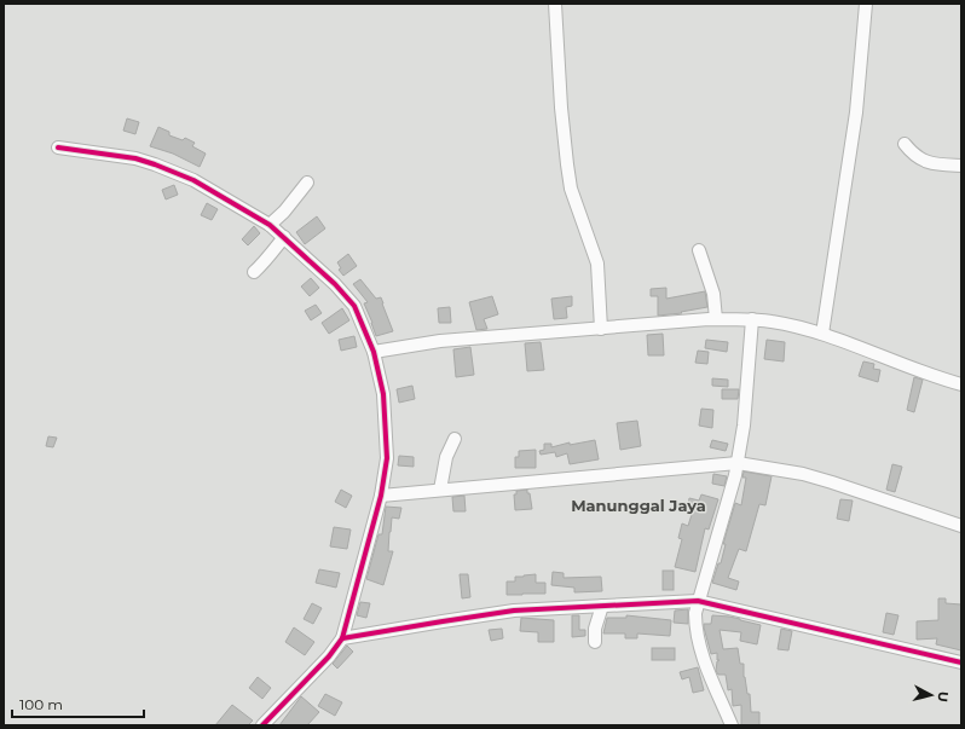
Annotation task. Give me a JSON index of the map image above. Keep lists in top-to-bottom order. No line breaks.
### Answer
{"districts":["Manunggal Jaya"],"scale_bar":"100 m","north":"right"}
